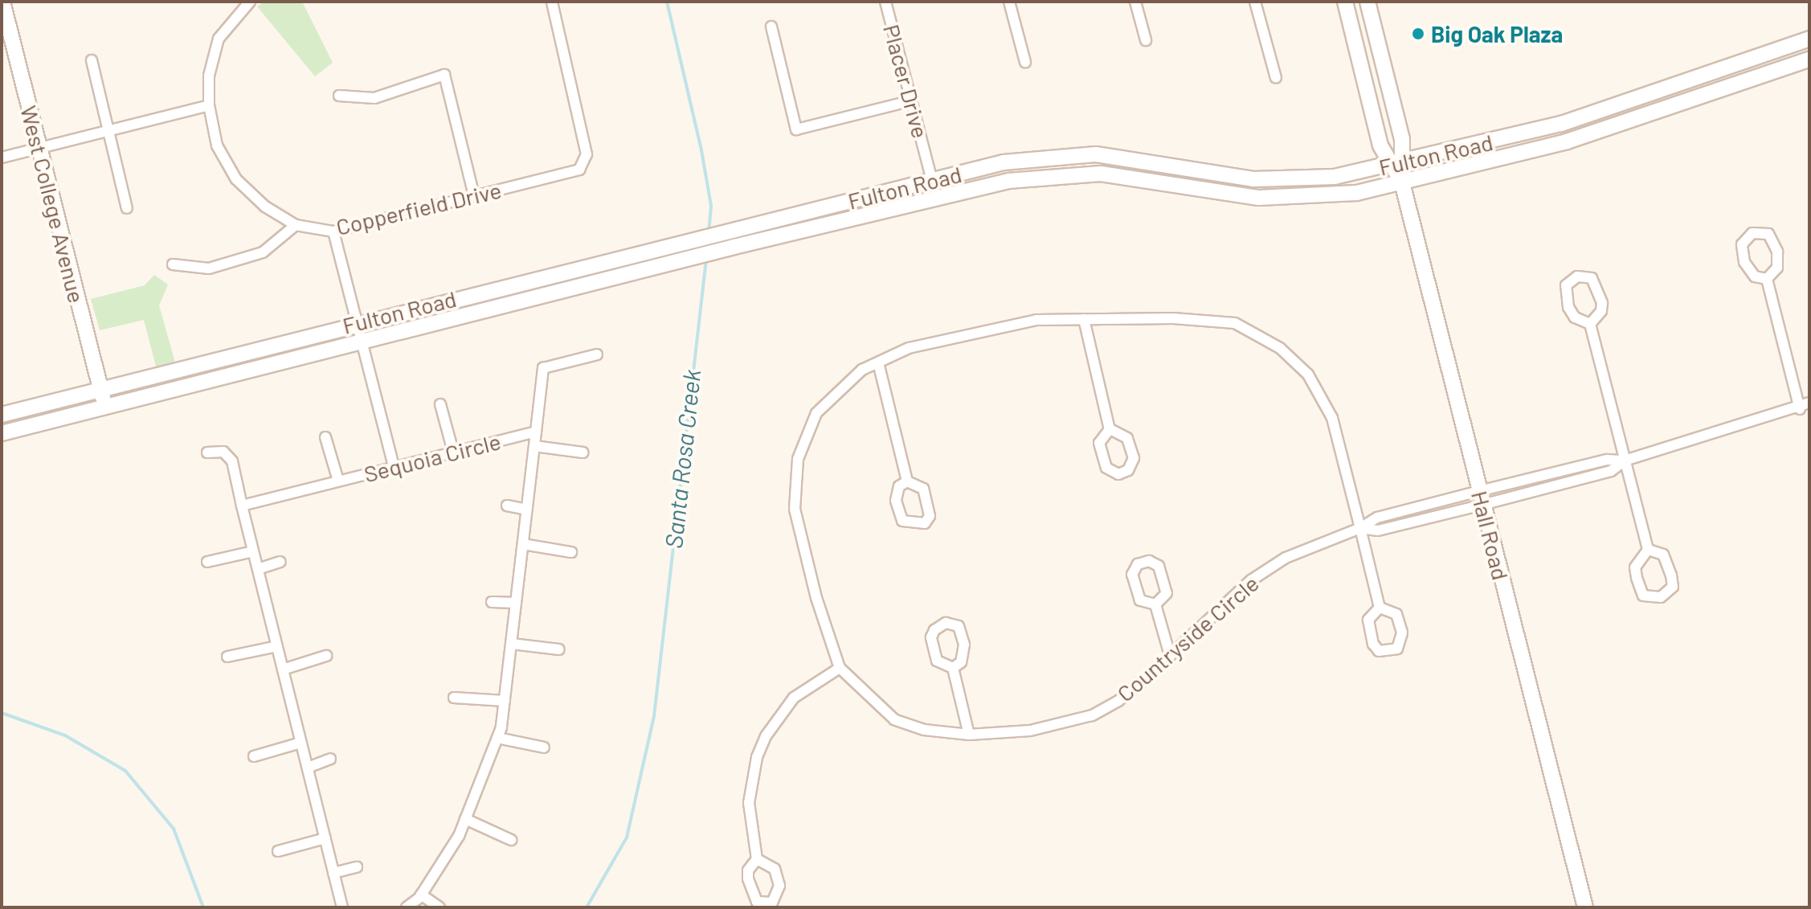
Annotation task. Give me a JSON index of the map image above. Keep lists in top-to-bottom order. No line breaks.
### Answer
{"streets":{"main road":["Fulton Road","West College Avenue","Hall Road"],"street":["Placer Drive","Copperfield Drive","Sequoia Circle","Countryside Circle"]},"crossings":[["Placer Drive","Fulton Road"],["Fulton Road","West College Avenue"],["Fulton Road","Hall Road"]],"water":["Santa Rosa Creek"],"places":["Big Oak Plaza"]}
